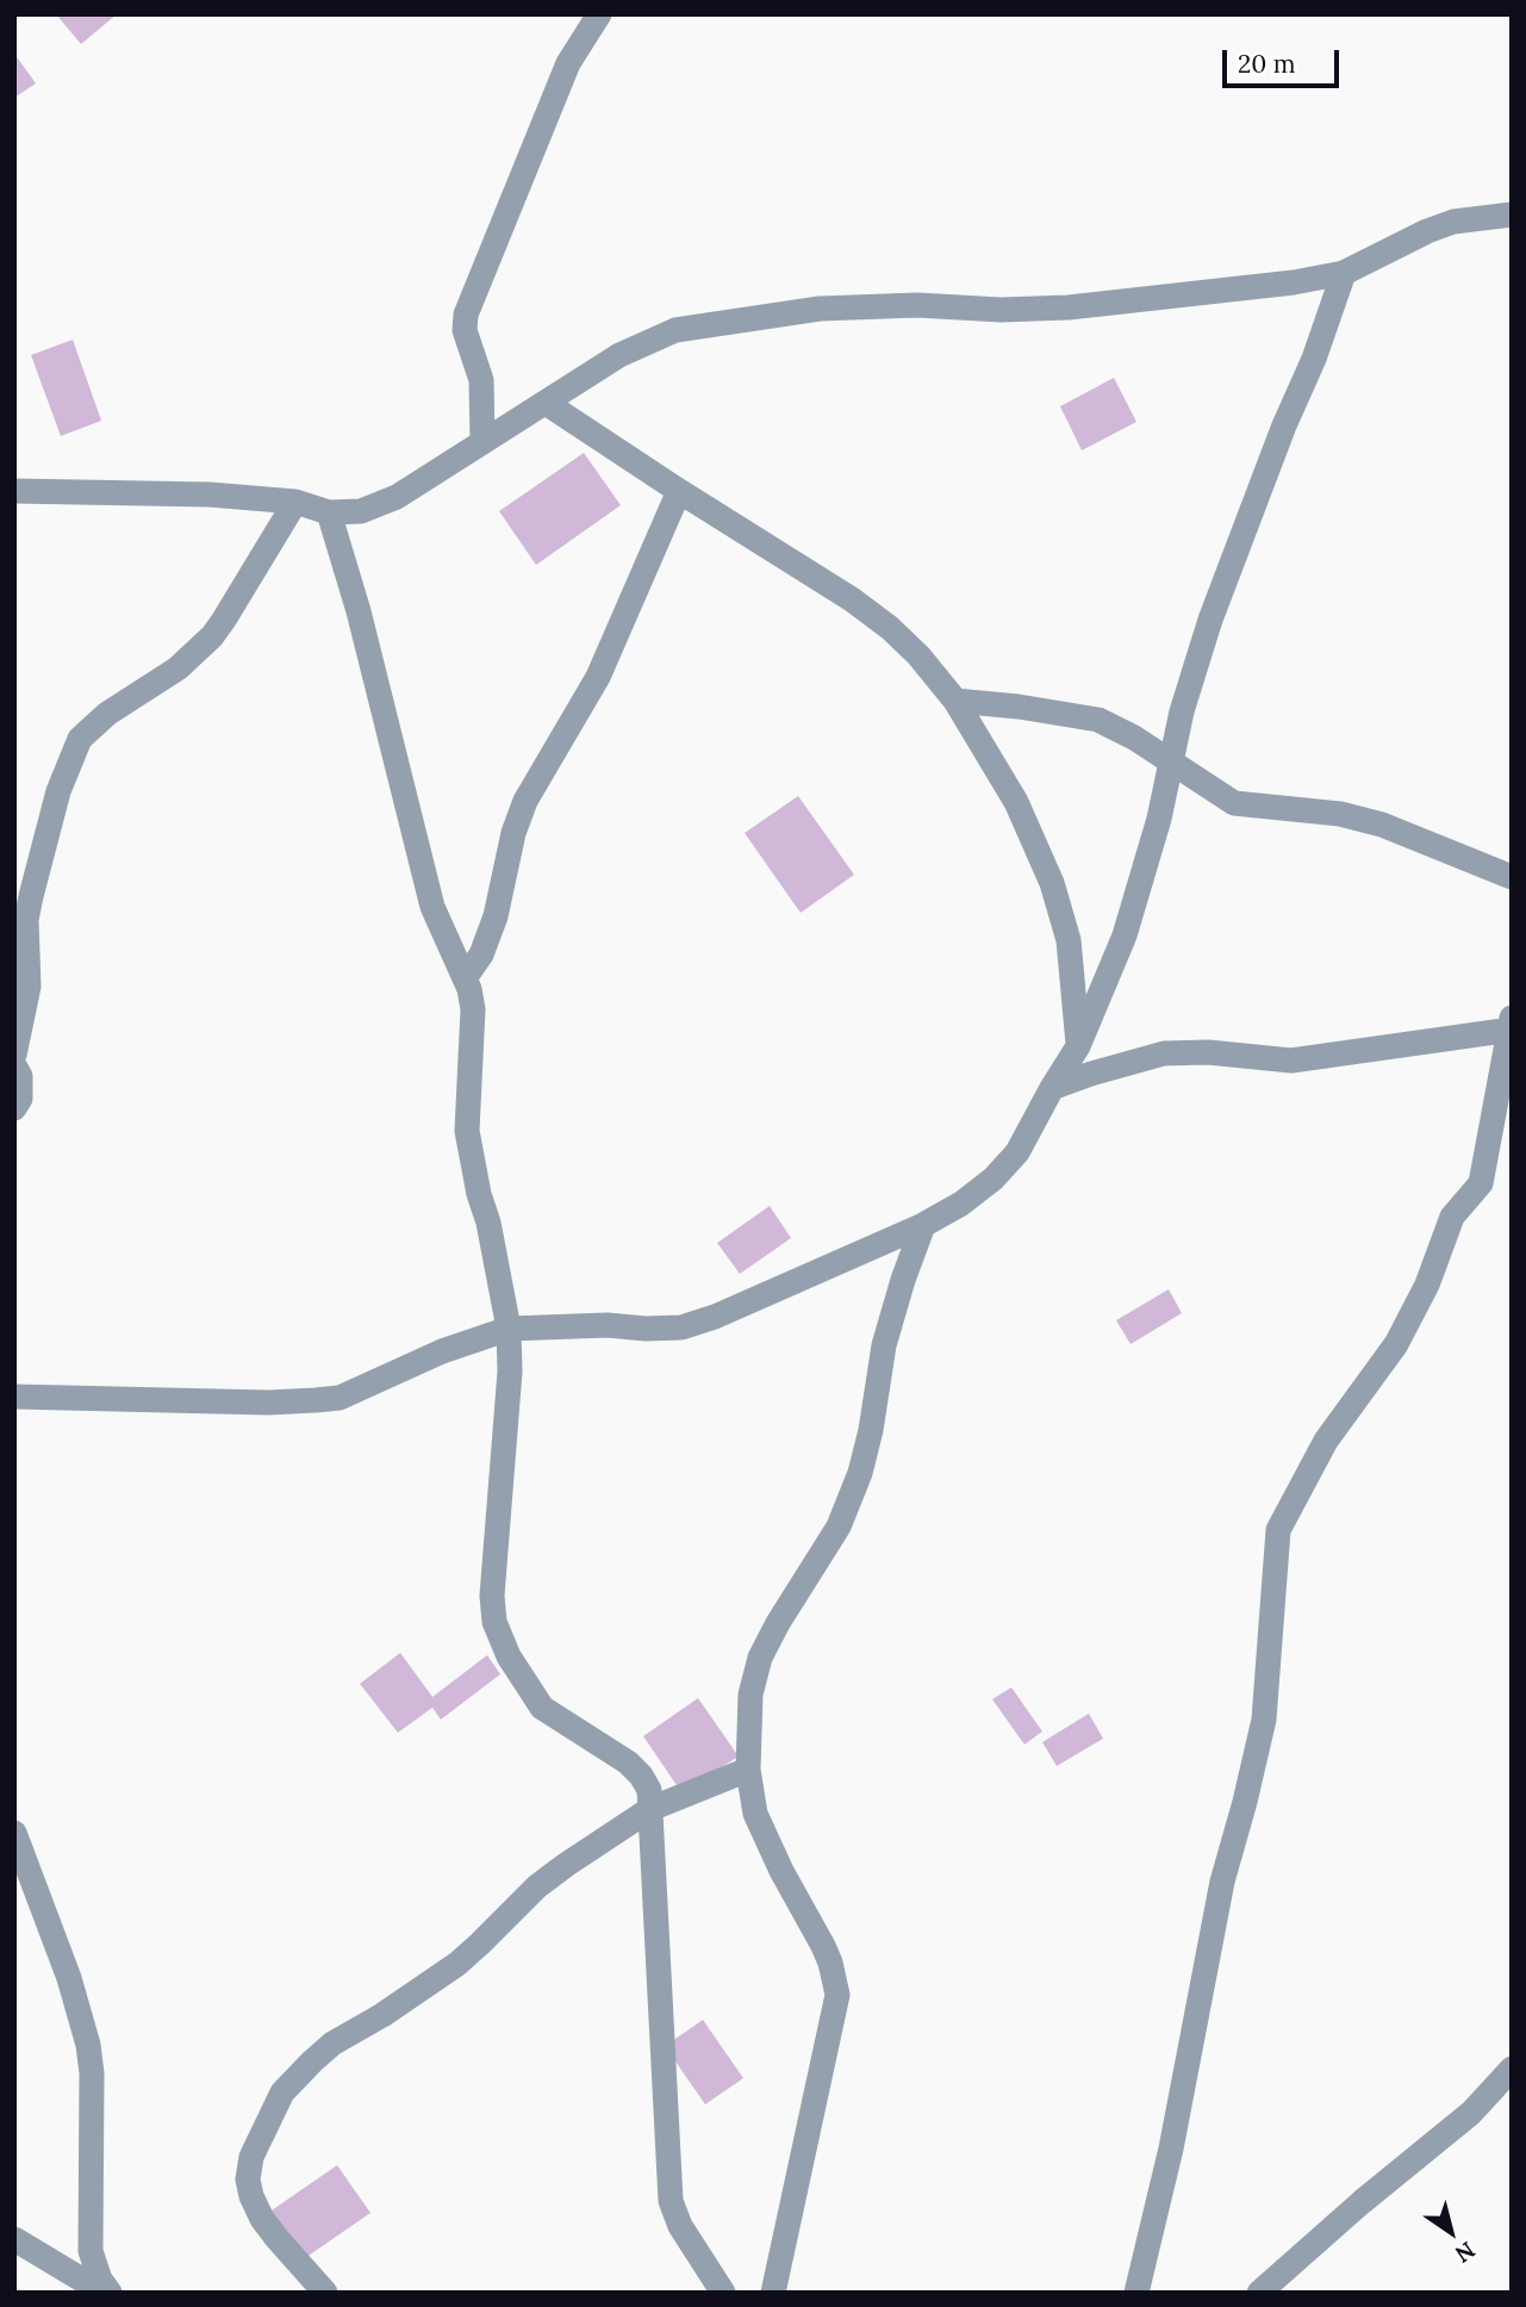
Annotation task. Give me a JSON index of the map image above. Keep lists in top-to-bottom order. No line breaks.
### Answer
{"scale_bar":"20 m","north":"bottom right"}
